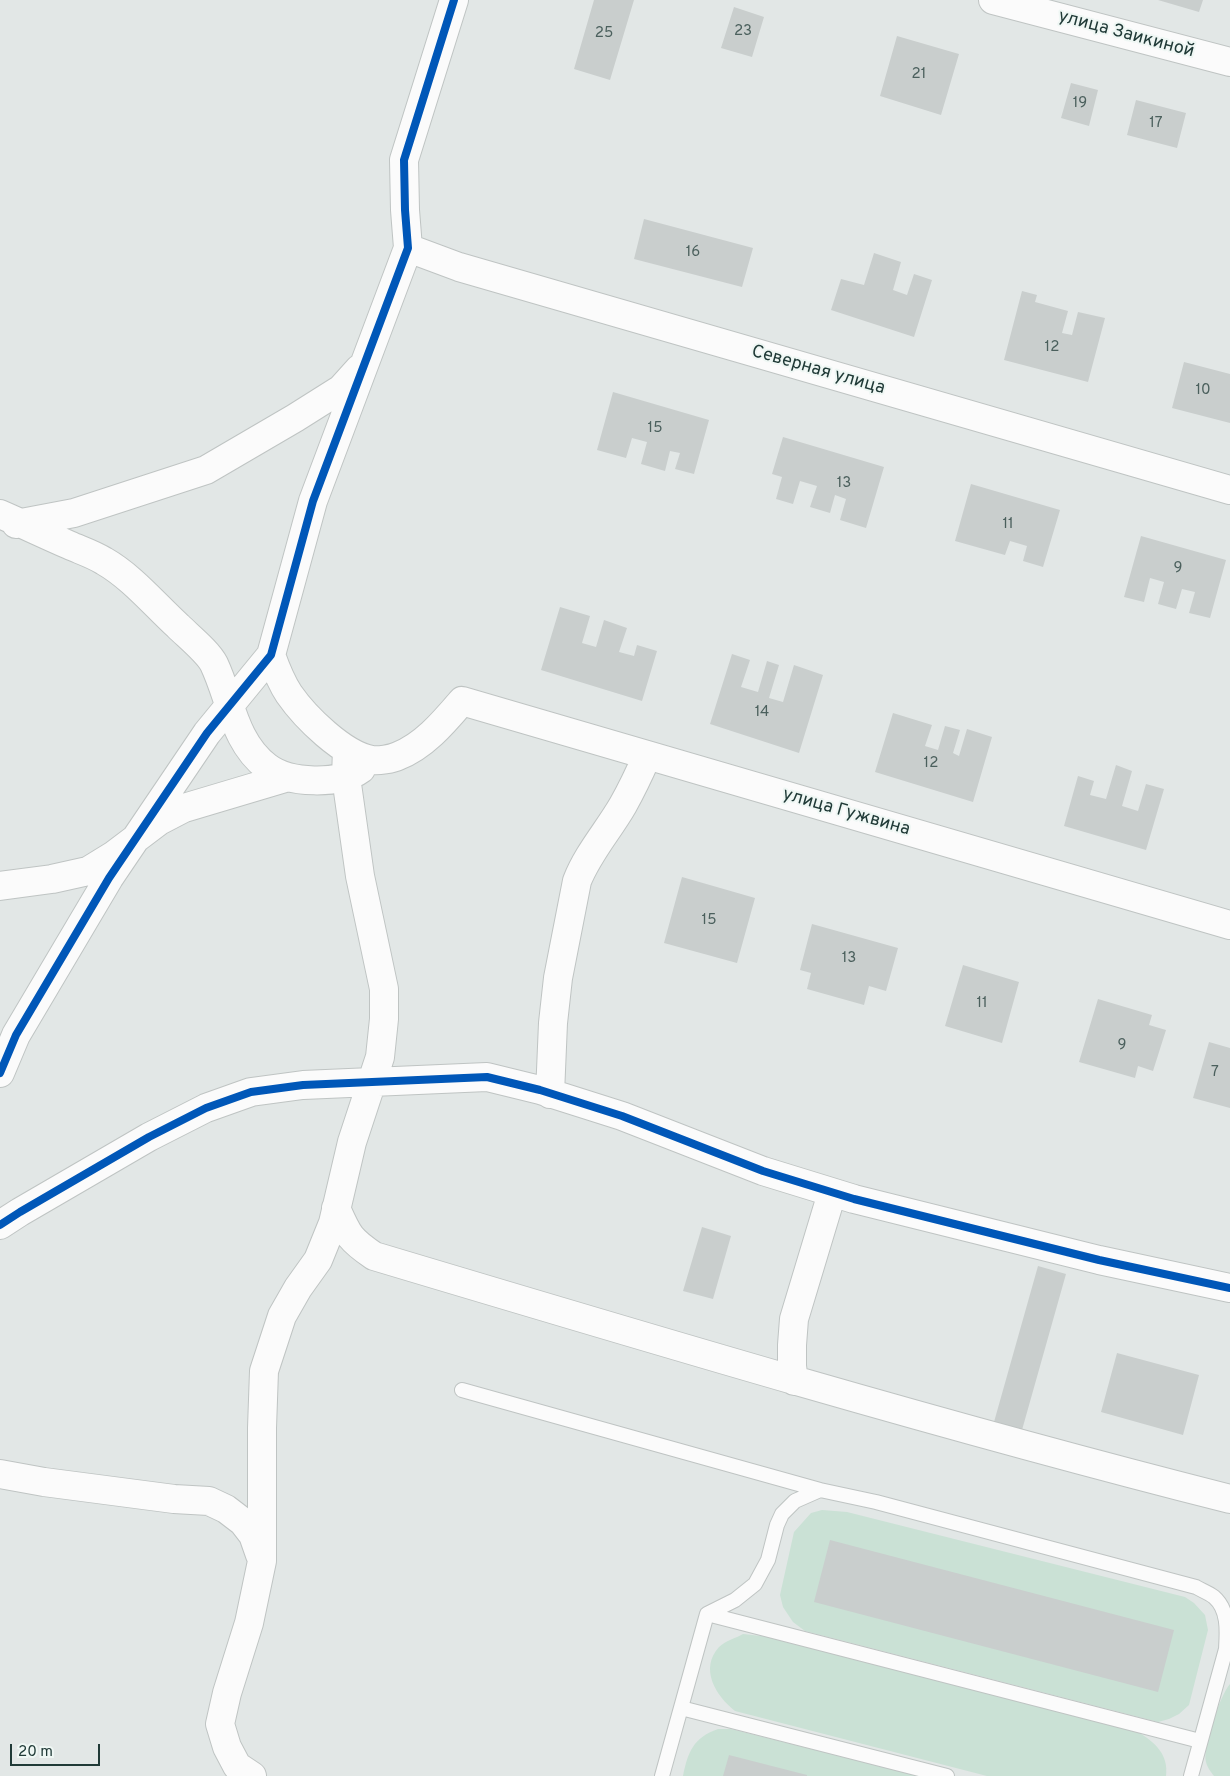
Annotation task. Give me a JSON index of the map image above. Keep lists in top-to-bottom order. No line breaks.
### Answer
{"streets":{"street":["улица Заикиной","Северная улица","улица Гужвина"]},"house_numbers":["23","25","21","19","17","16","12","10","15","13","11","9","14","12","15","13","11","9","7"],"scale_bar":"20 m"}
